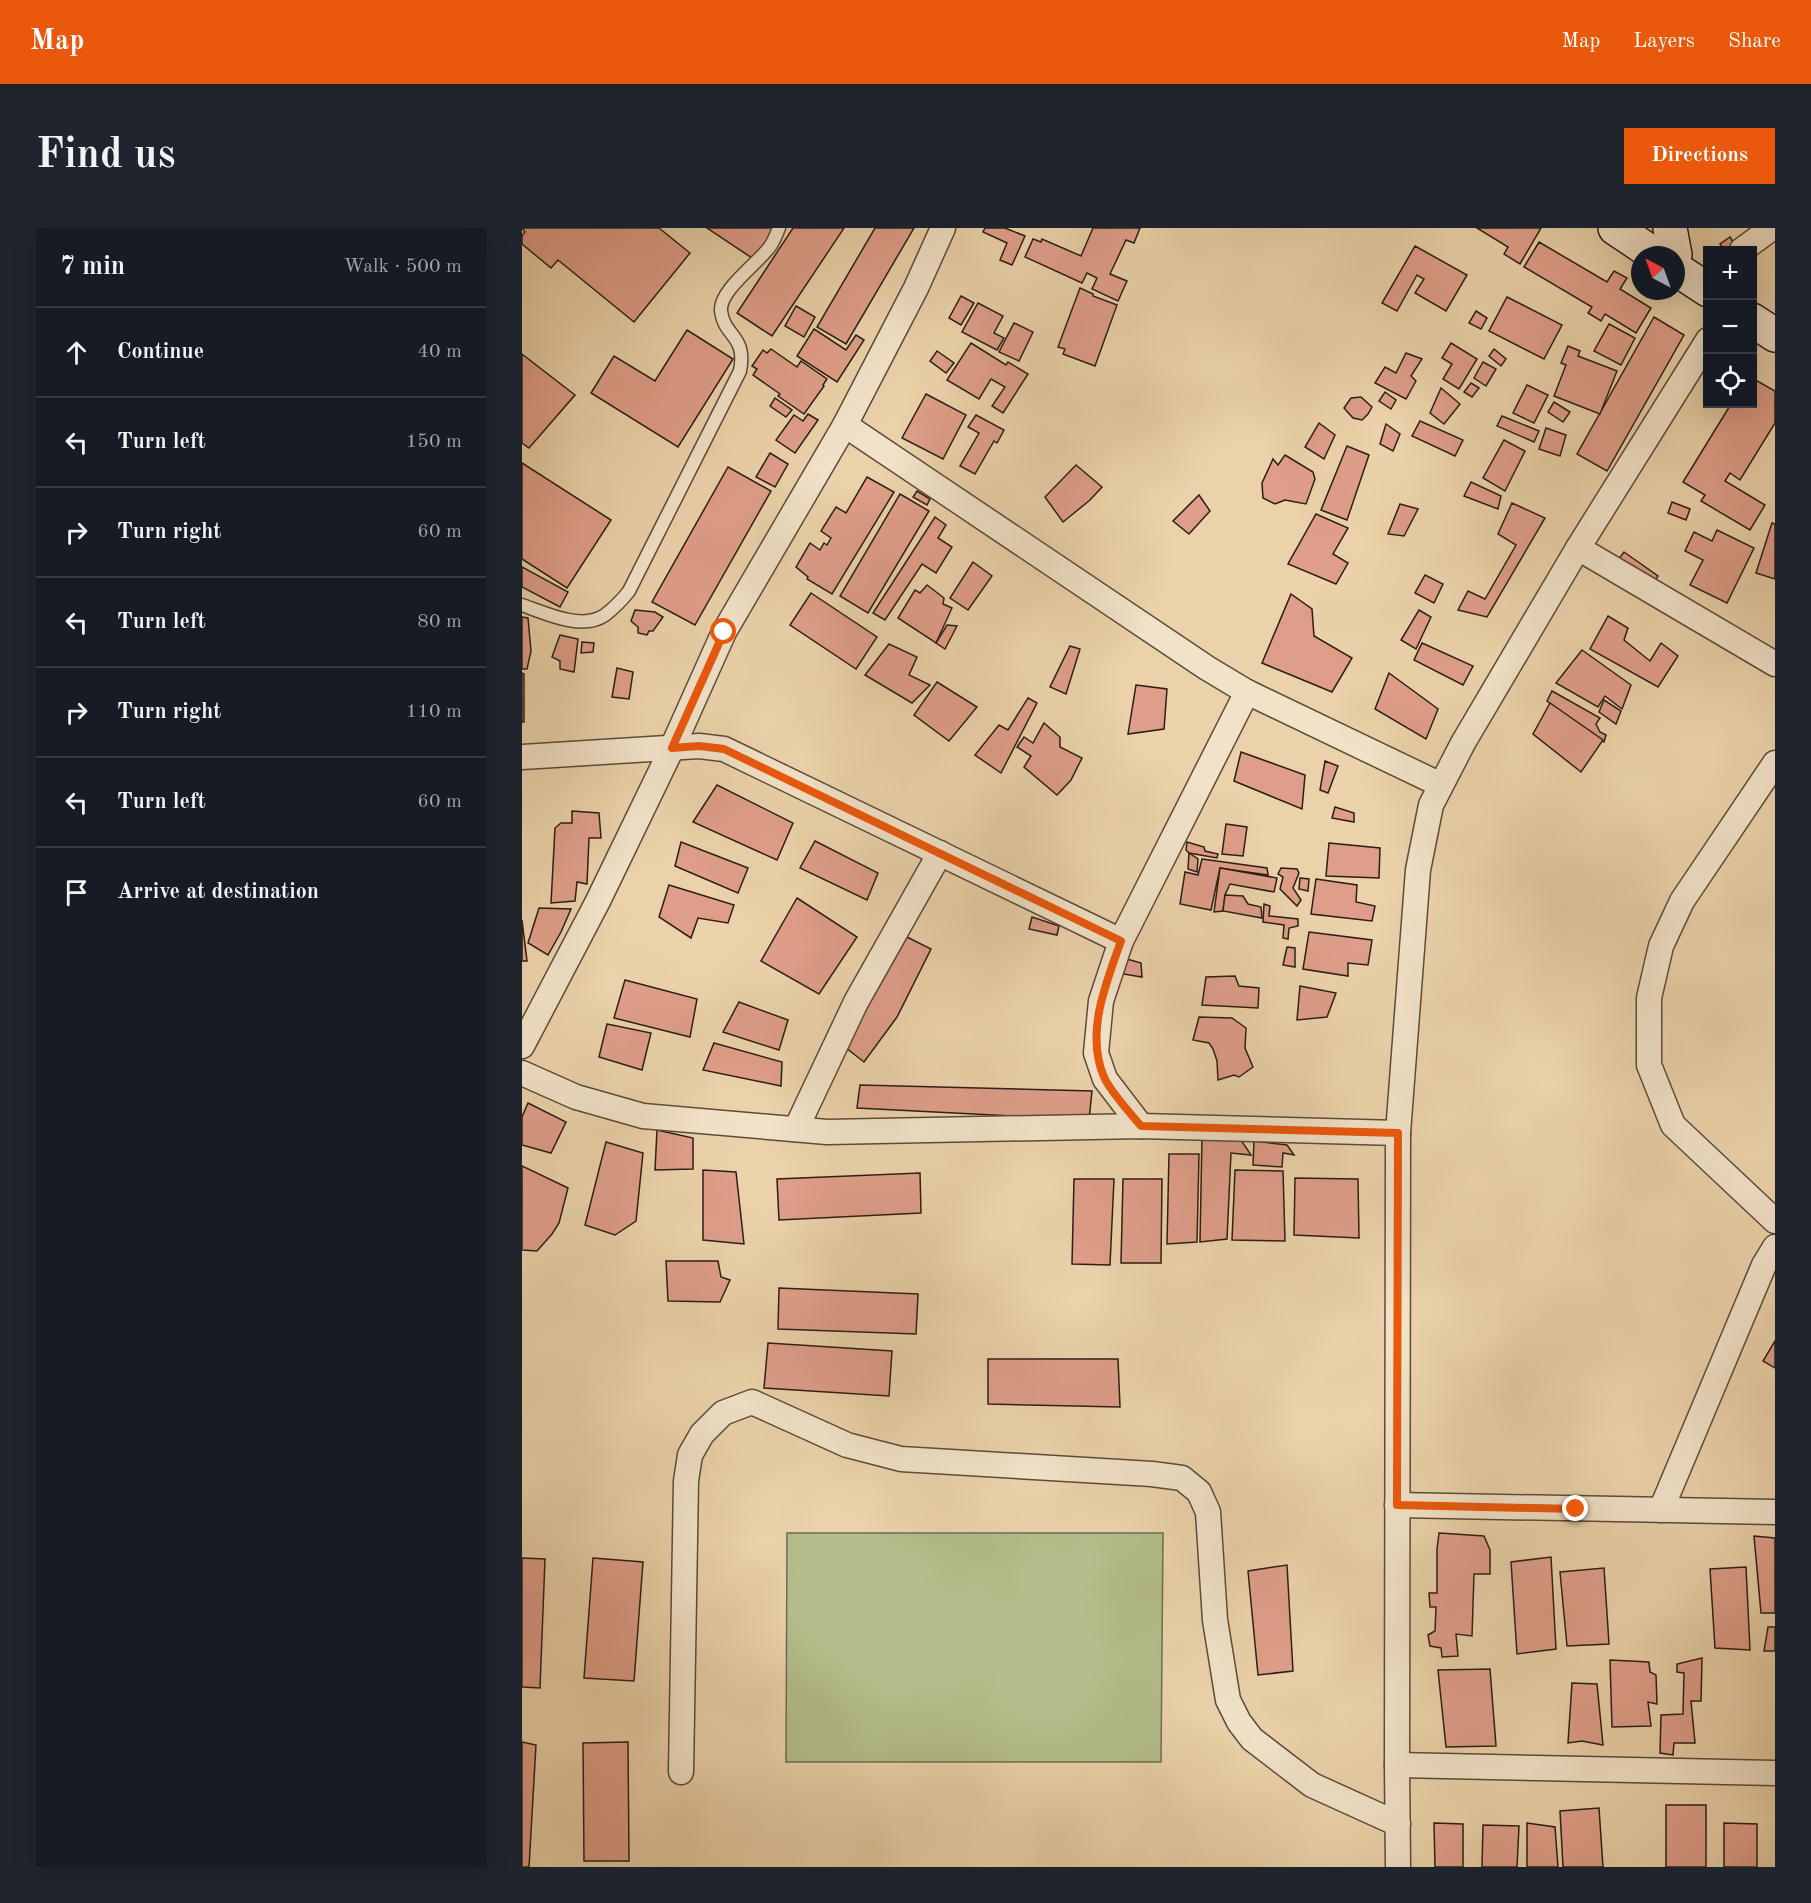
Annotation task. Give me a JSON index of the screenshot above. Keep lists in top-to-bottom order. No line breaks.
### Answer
{"north":"top left","page":{"header":"Map","nav":["Map","Layers","Share"],"buttons":"Directions","title":"Find us","heading":["7 min","Walk · 500 m"],"map_buttons":["+","−"],"list":[["Continue","40 m"],["Turn left","150 m"],["Turn right","60 m"],["Turn left","80 m"],["Turn right","110 m"],["Turn left","60 m"],"Arrive at destination"]}}
